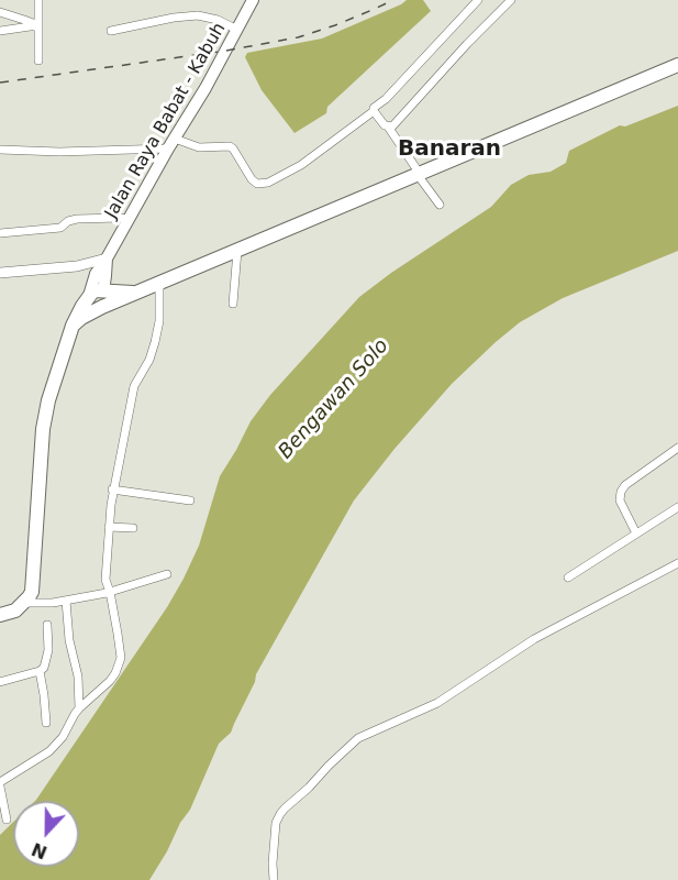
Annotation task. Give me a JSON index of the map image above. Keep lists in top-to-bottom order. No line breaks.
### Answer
{"streets":{"main road":["Jalan Raya Babat - Kabuh"]},"districts":["Banaran"],"water":["Bengawan Solo"],"north":"bottom"}
